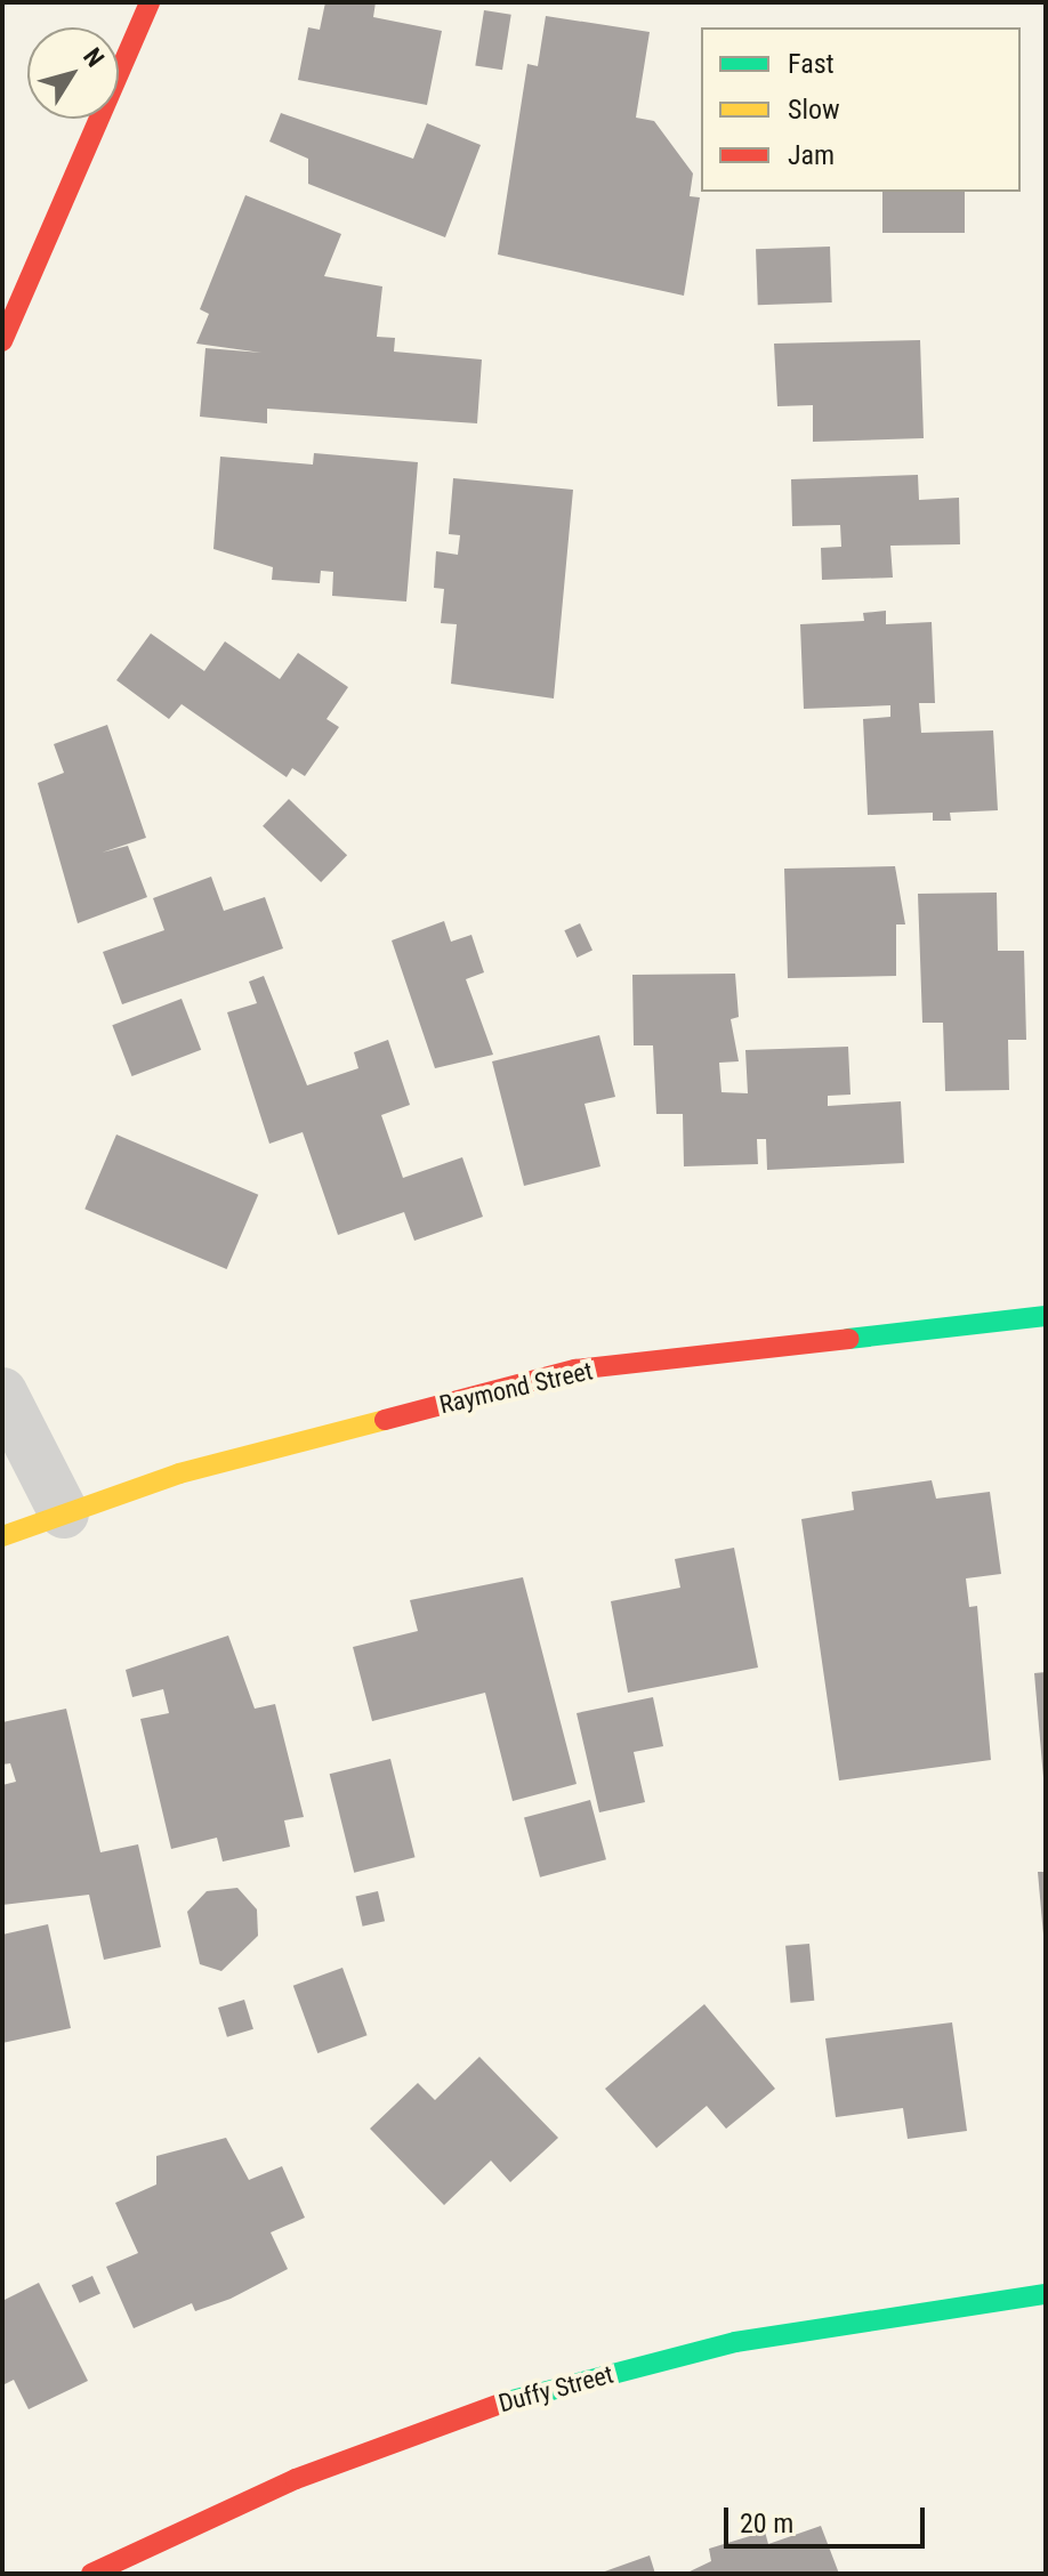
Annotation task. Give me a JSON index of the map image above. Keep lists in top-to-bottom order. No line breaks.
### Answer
{"streets":{"street":["Raymond Street","Duffy Street"]},"legend":["Fast","Slow","Jam"],"scale_bar":"20 m","north":"top right"}
